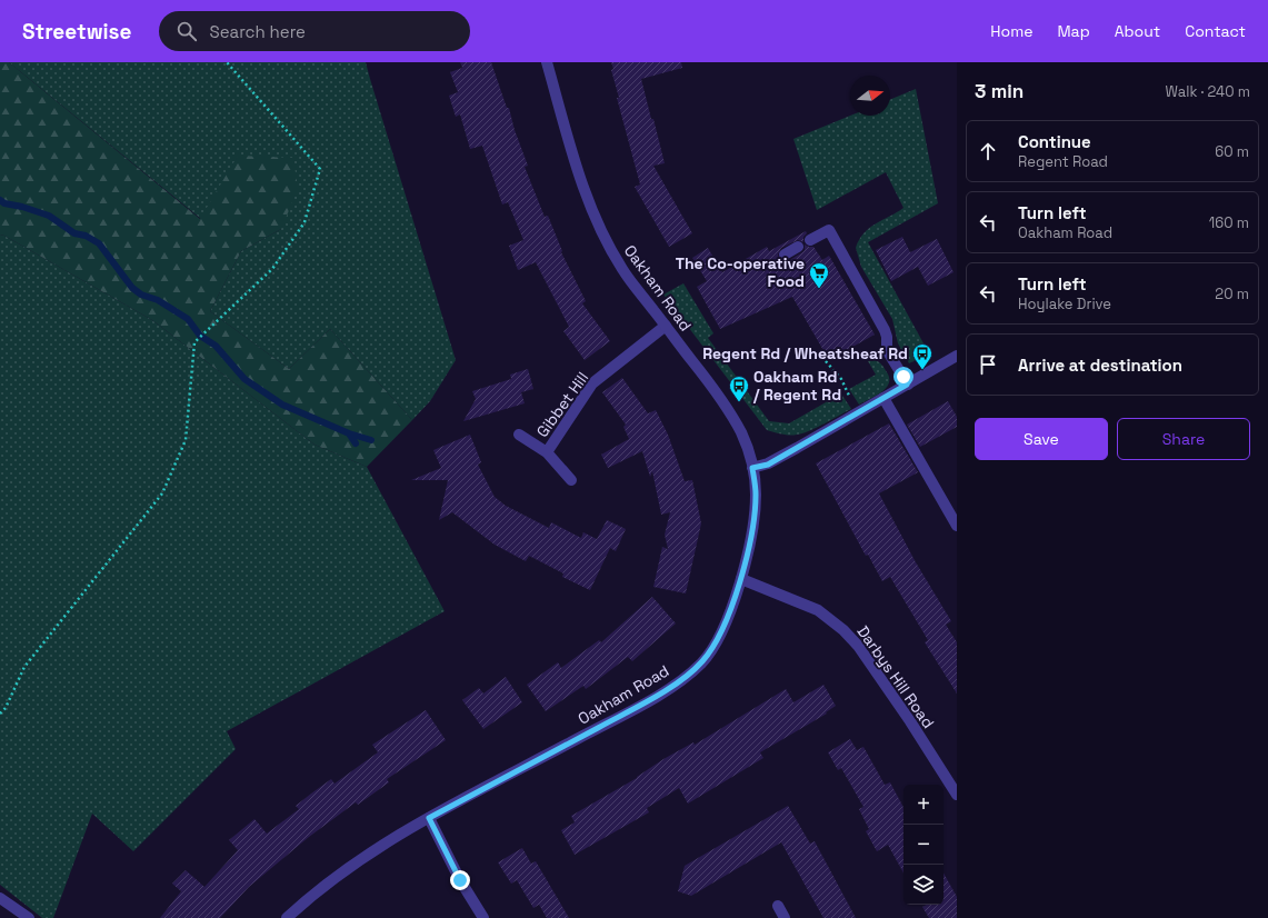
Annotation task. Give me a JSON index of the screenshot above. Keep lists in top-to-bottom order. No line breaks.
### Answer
{"streets":{"street":["Oakham Road","Gibbet Hill","Darbys Hill Road"]},"crossings":[["Oakham Road","Gibbet Hill"],["Oakham Road","Darbys Hill Road"]],"places":{"supermarket":["The Co-operative Food"],"bus stop":["Regent Rd / Wheatsheaf Rd","Oakham Rd / Regent Rd"]},"north":"right","page":{"header":"Streetwise","search":"Search here","nav":["Home","Map","About","Contact"],"heading":["3 min","Walk · 240 m"],"list":[["Continue","Regent Road","60 m"],["Turn left","Oakham Road","160 m"],["Turn left","Hoylake Drive","20 m"],"Arrive at destination"],"buttons":["Save","Share"],"map_buttons":["+","−"]}}
